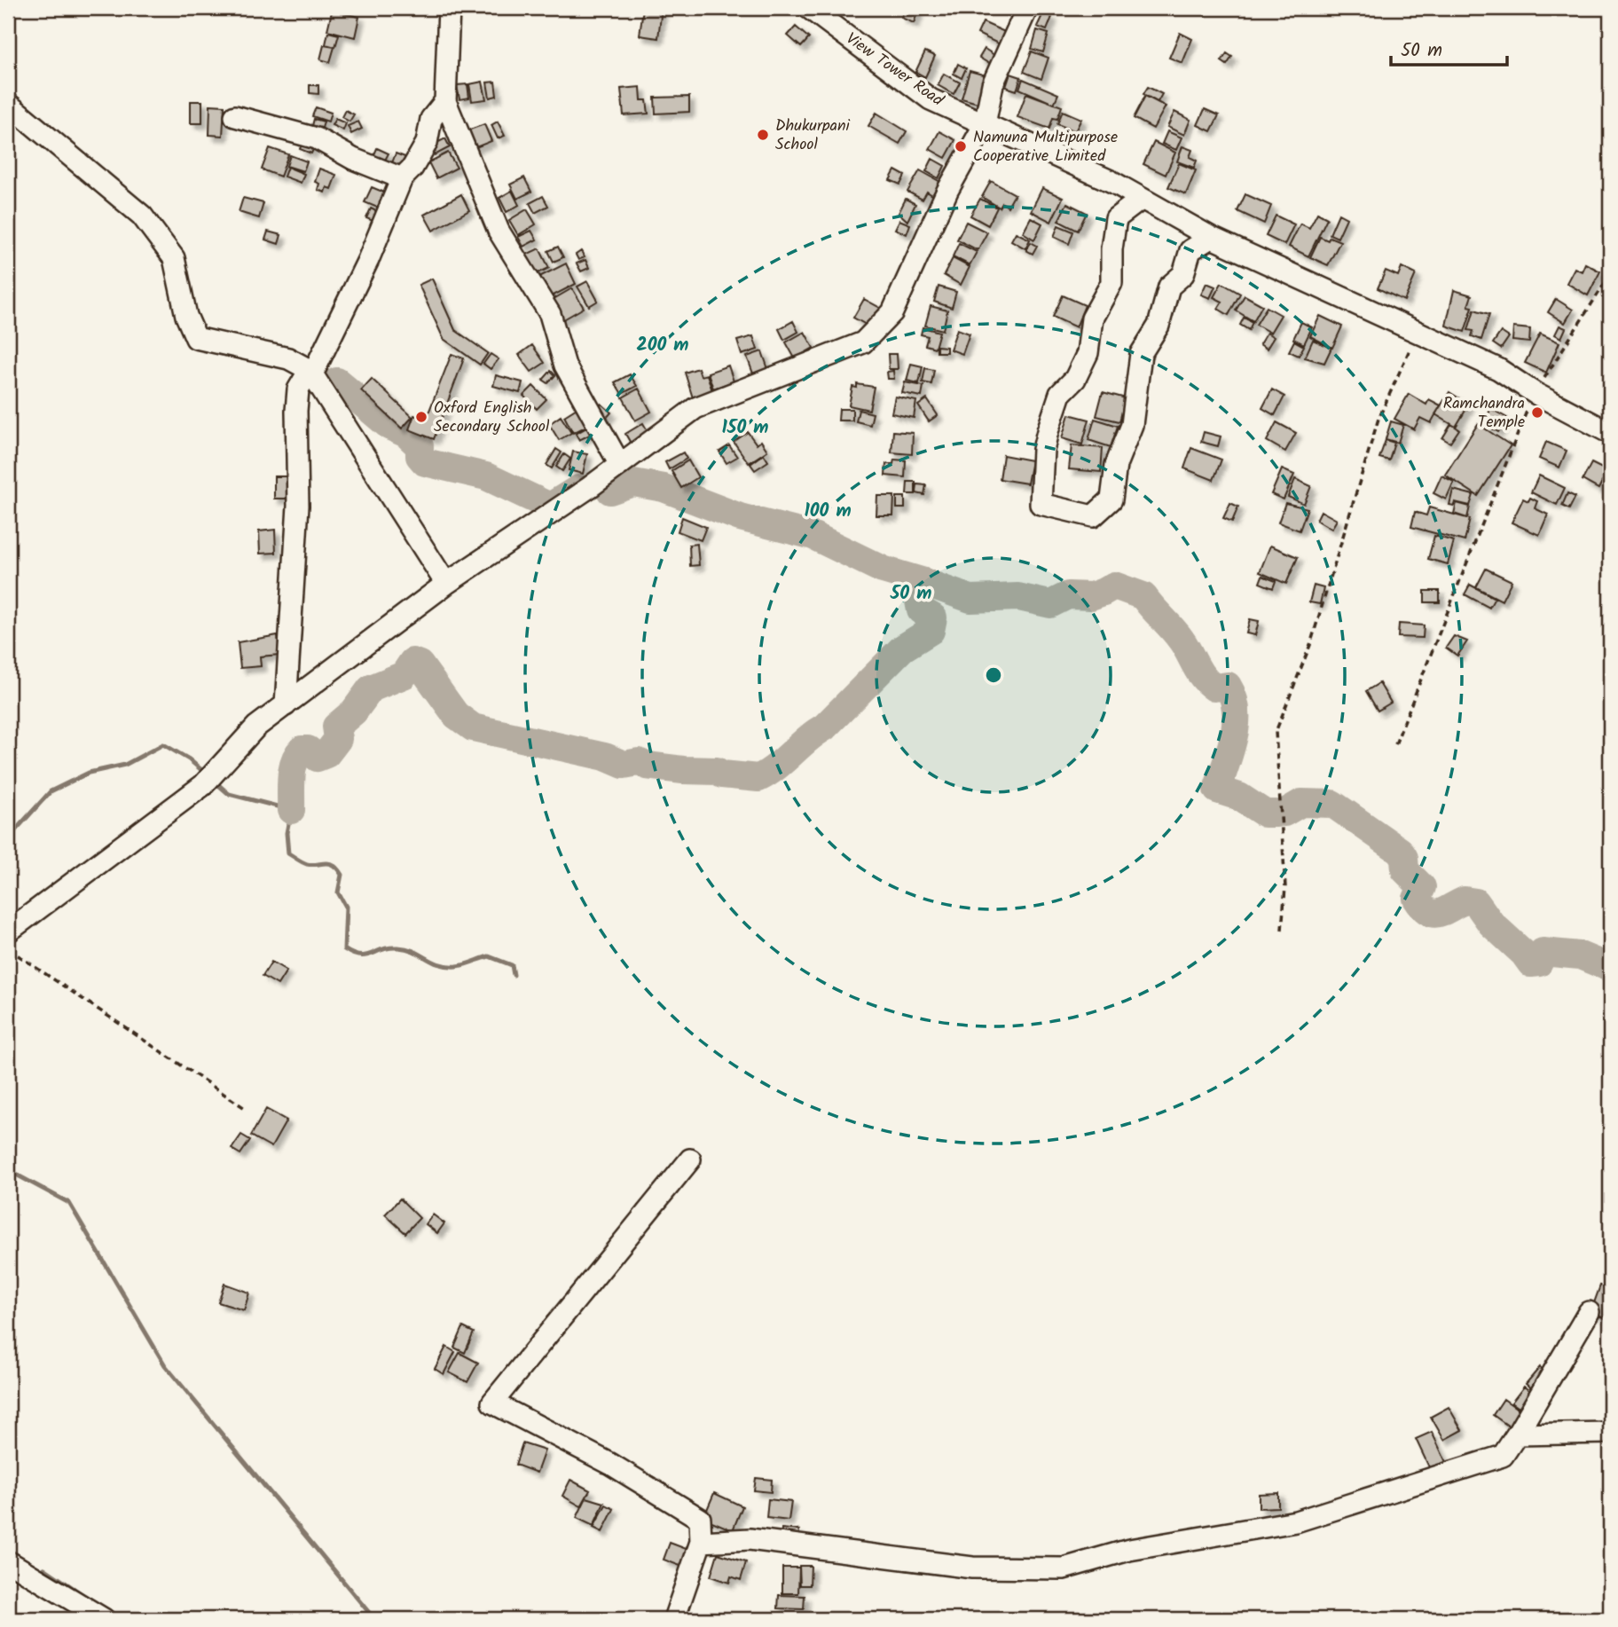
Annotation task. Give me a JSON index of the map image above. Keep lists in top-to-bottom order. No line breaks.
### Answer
{"streets":{"street":["View Tower Road"]},"places":["Dhukurpani School","Namuna Multipurpose Cooperative Limited","Ramchandra Temple","Oxford English Secondary School"],"scale_bar":"50 m","rings":["200 m","150 m","100 m","50 m"]}
